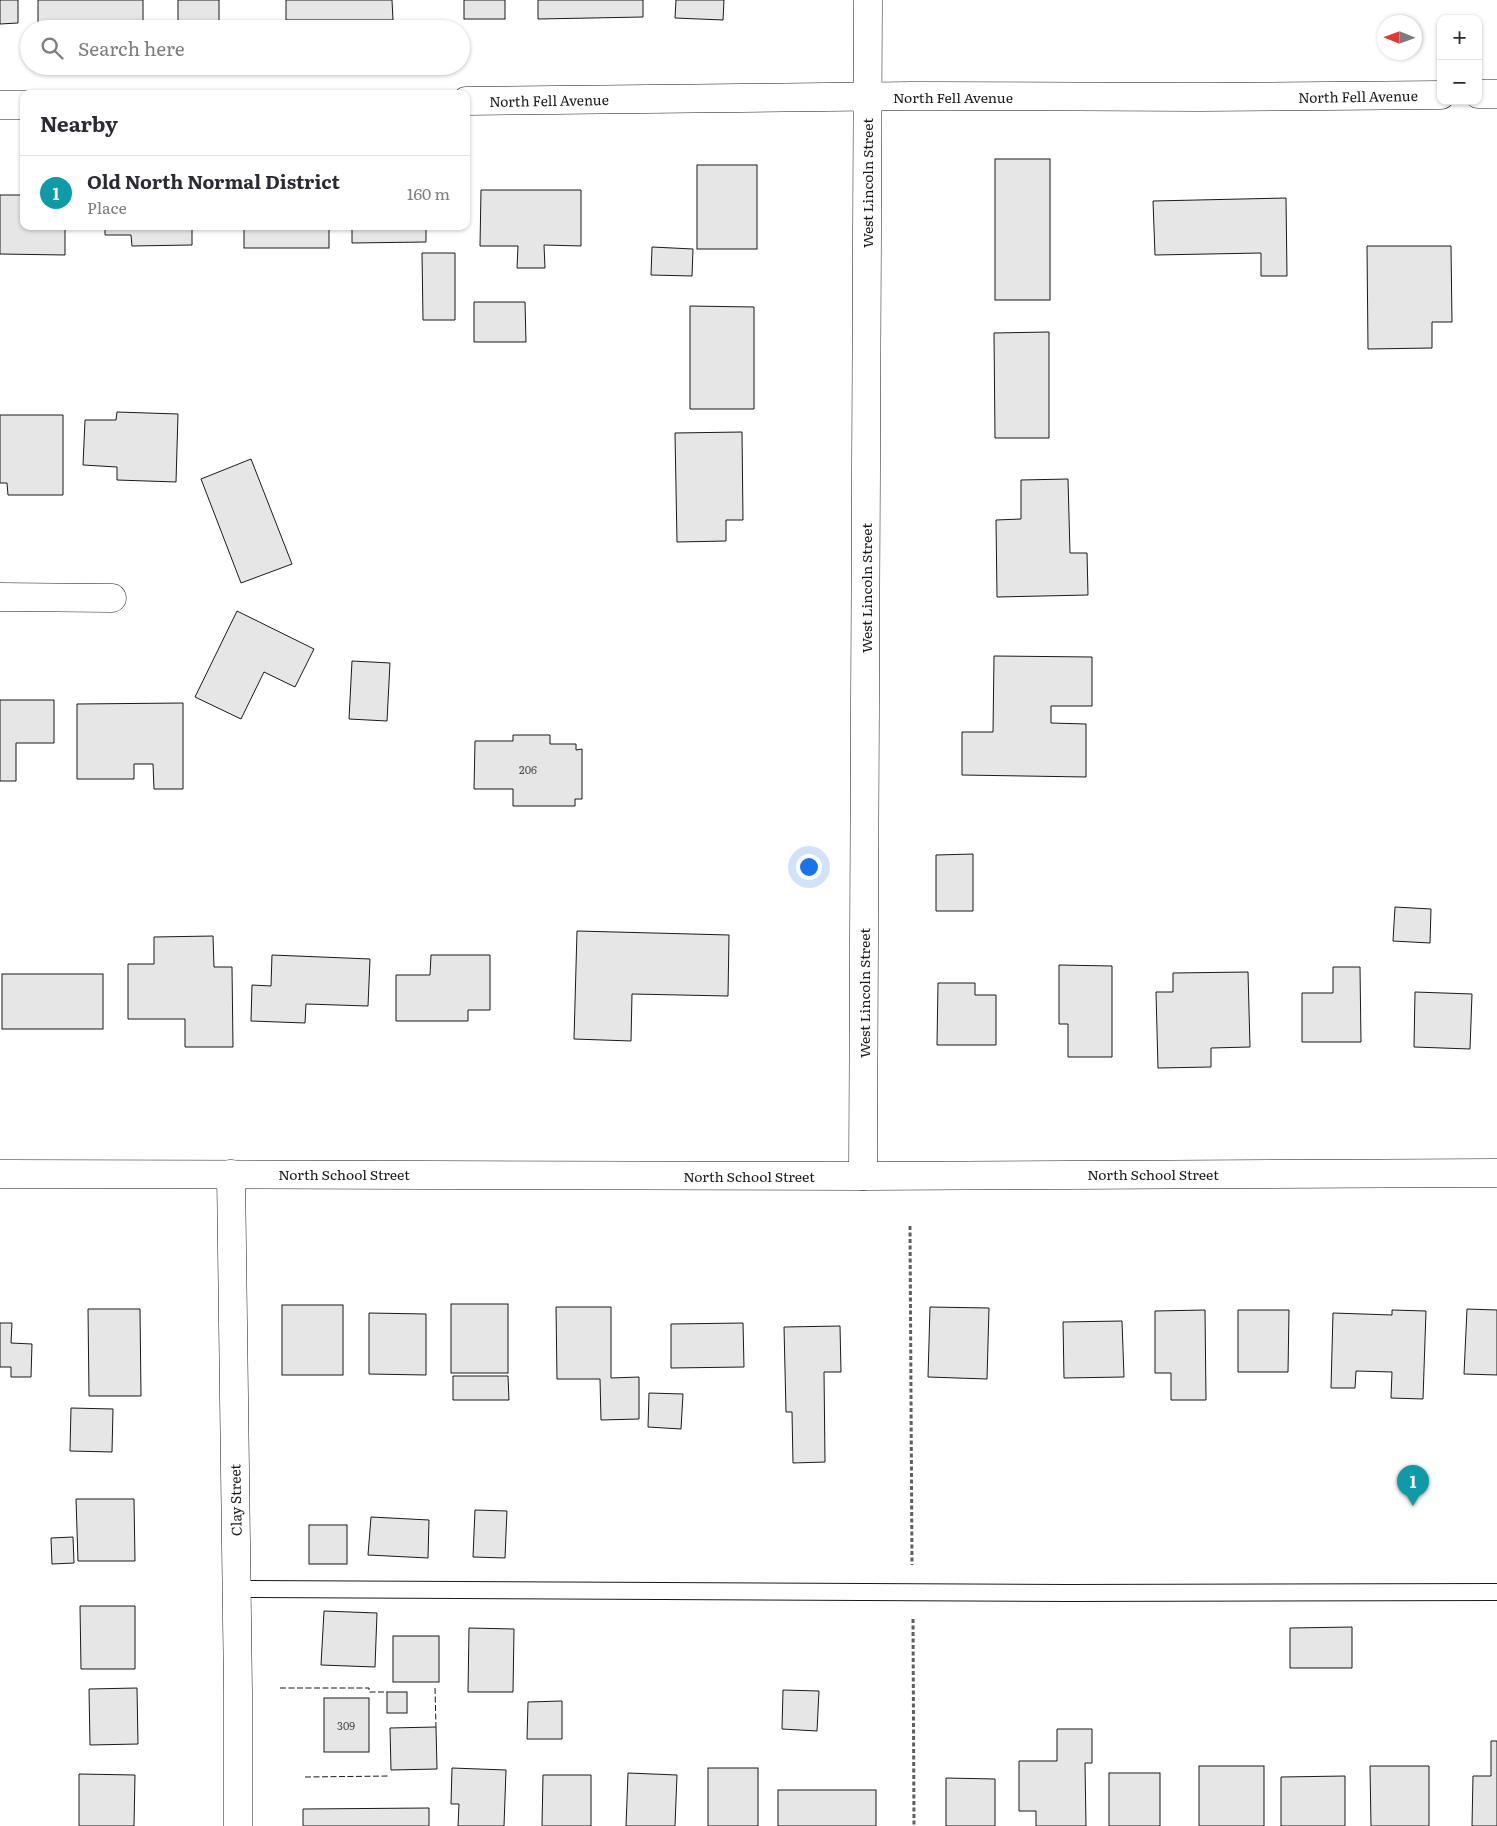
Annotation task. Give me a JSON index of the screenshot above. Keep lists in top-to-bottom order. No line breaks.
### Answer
{"streets":{"street":["North Fell Avenue","West Lincoln Street","North School Street","Clay Street"]},"crossings":[["North Fell Avenue","West Lincoln Street"],["West Lincoln Street","North School Street"],["North School Street","Clay Street"]],"house_numbers":["206","309"],"north":"left","page":{"map_buttons":["+","−"],"search":"Search here","heading":"Nearby","list":[{"mark":"1","name":"Old North Normal District","note":"Place","value":"160 m"}],"pins":"1"}}
